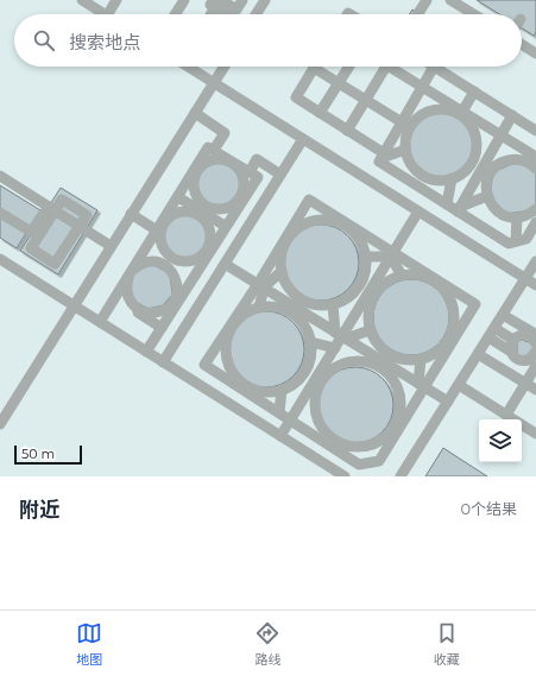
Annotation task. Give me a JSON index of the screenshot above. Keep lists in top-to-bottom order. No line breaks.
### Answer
{"scale_bar":"50 m","page":{"search":"搜索地点","scale":"50 m","heading":["附近","0个结果"],"nav":["地图","路线","收藏"]}}
